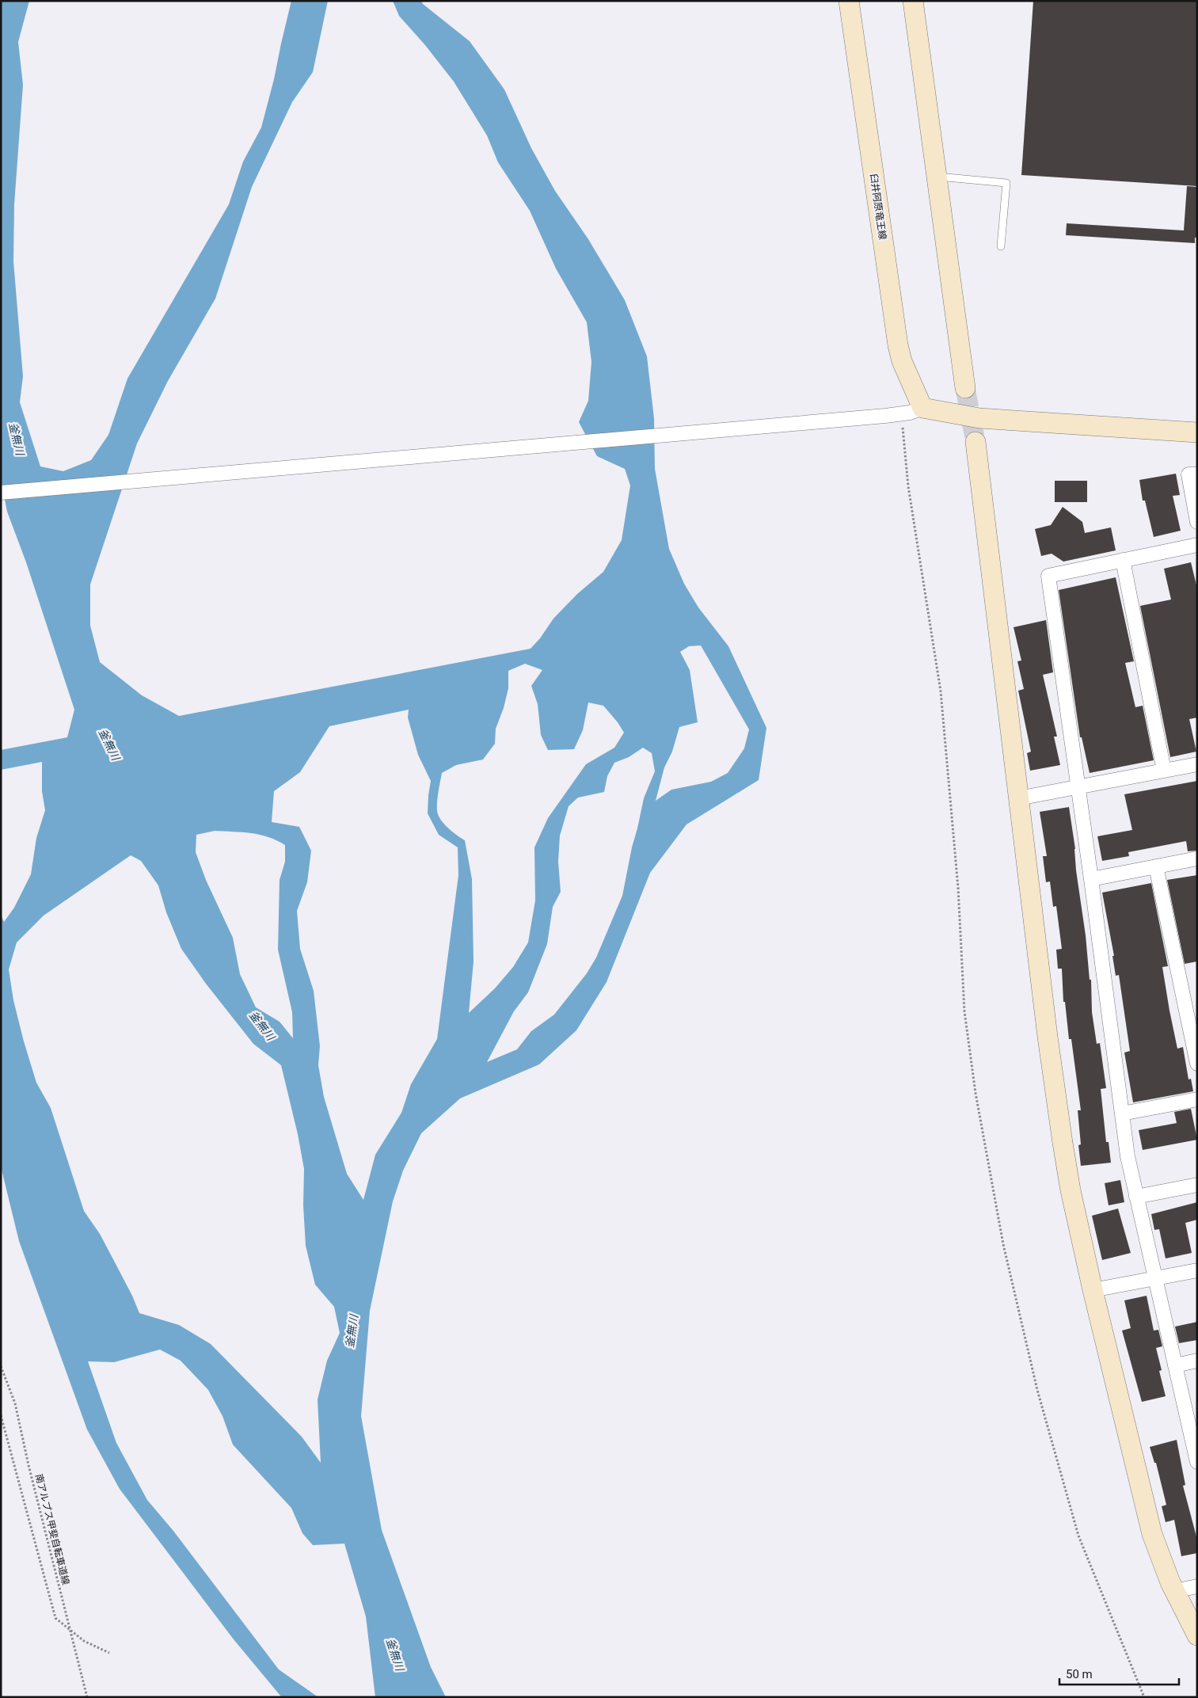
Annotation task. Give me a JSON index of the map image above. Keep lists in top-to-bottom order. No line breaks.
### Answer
{"streets":{"street":["臼井阿原竜王線"],"path":["南アルプス甲斐自転車道線"]},"water":["釜無川"],"scale_bar":"50 m"}
